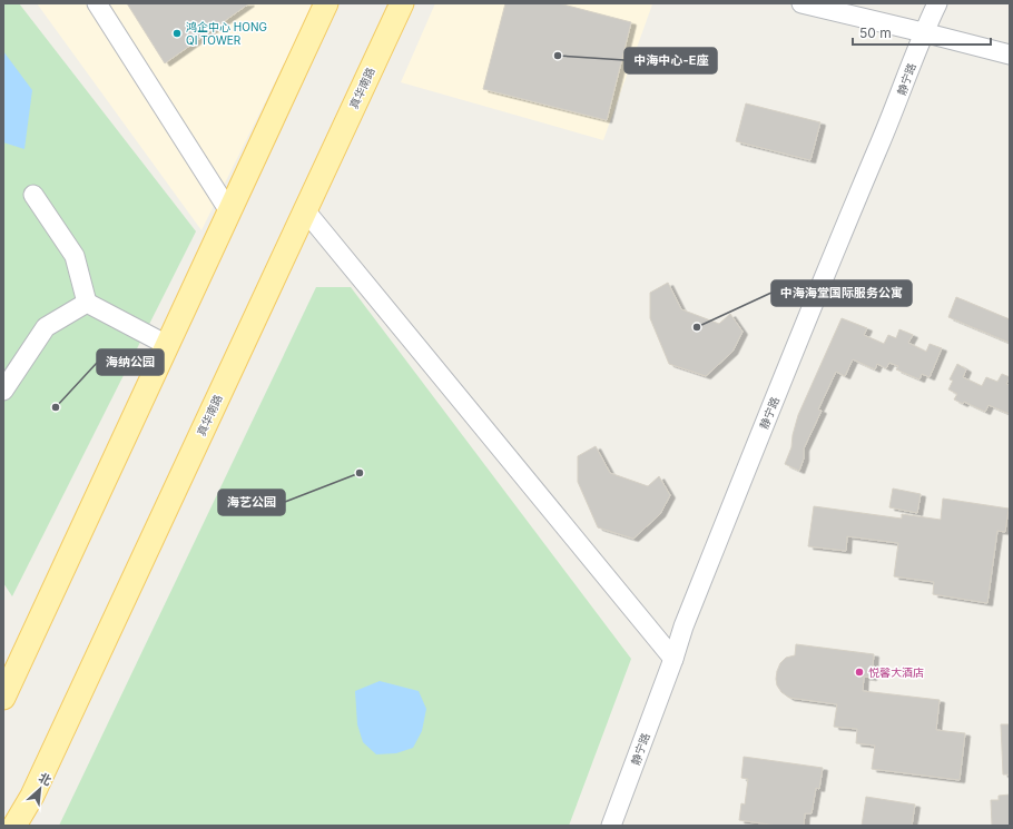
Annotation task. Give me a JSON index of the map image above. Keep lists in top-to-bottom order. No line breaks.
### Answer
{"streets":{"main road":["真华南路"],"street":["静宁路"]},"places":["鸿企中心 HONG QI TOWER","中海中心-E座","中海海堂国际服务公寓","海纳公园","海艺公园","悦馨大酒店"],"scale_bar":"50 m","north":"top right"}
